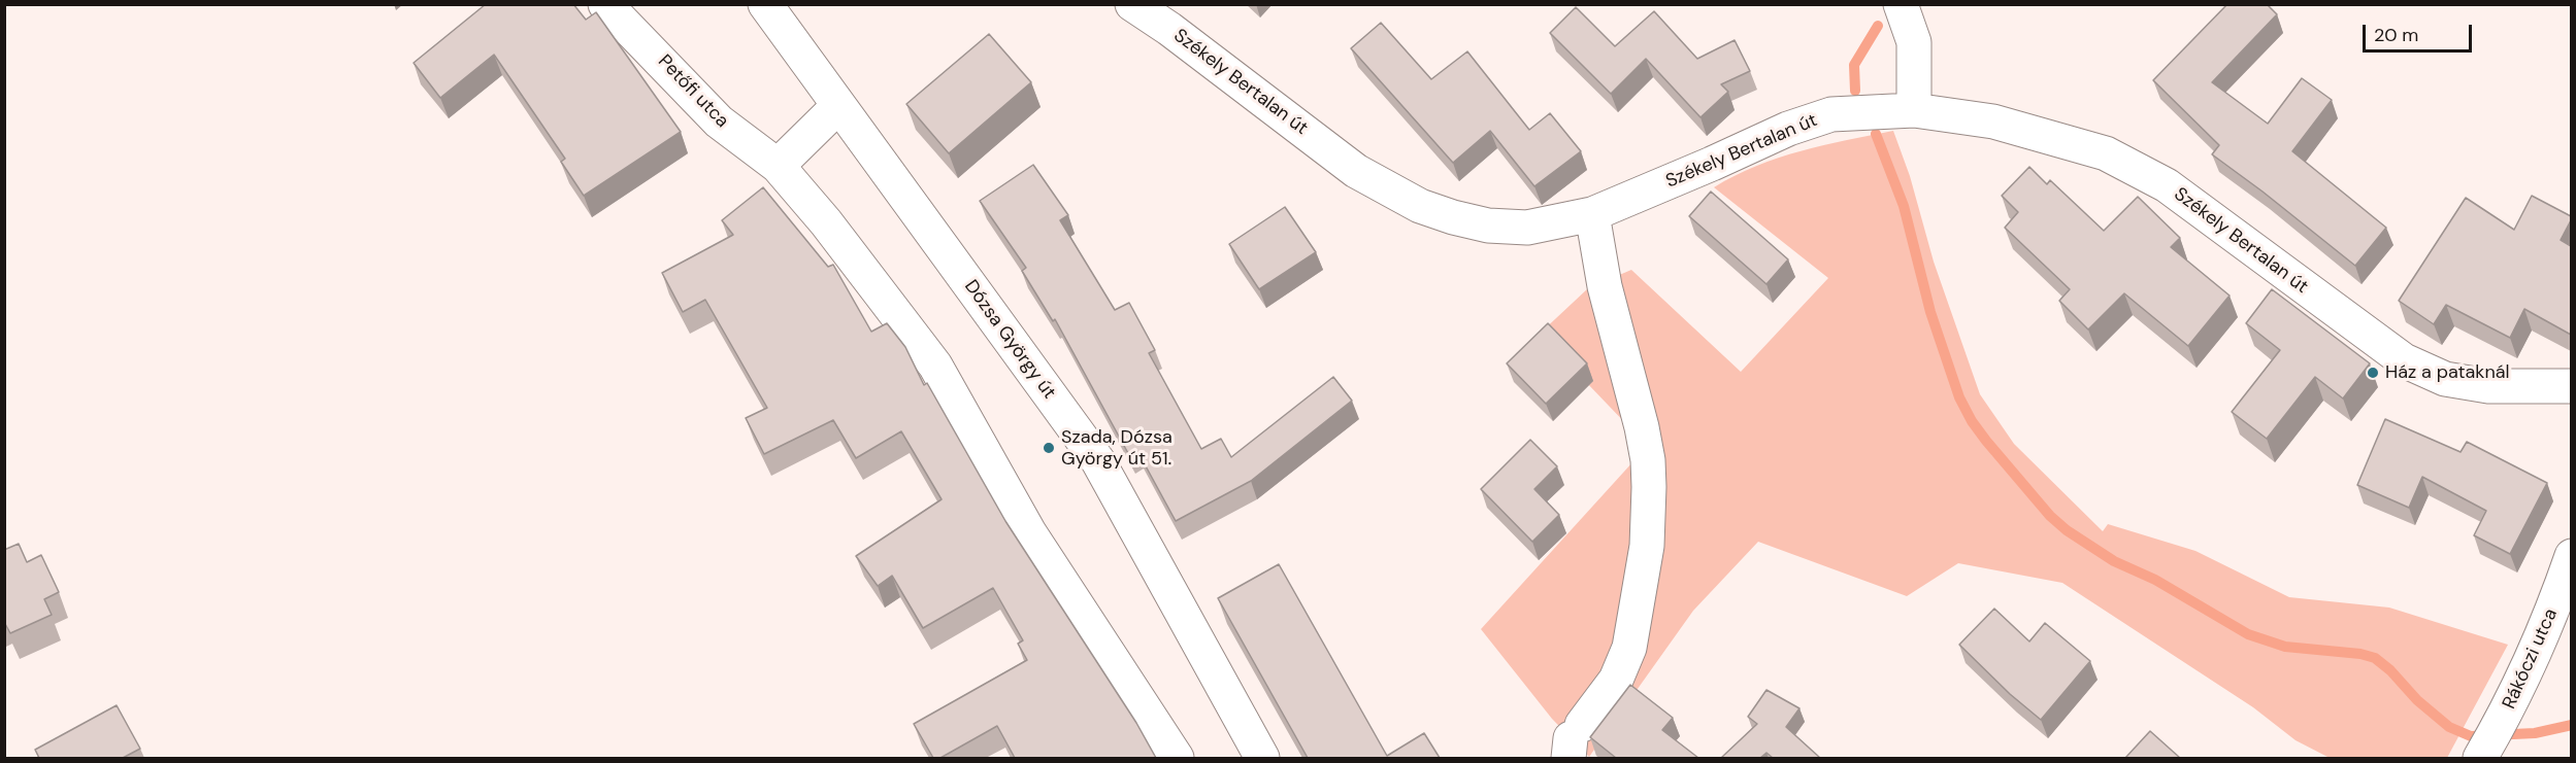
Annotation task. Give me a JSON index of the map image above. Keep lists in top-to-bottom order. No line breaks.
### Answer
{"streets":{"street":["Székely Bertalan út","Petőfi utca","Dózsa György út","Rákóczi utca"]},"places":["Ház a pataknál","Szada, Dózsa György út 51."],"scale_bar":"20 m"}
